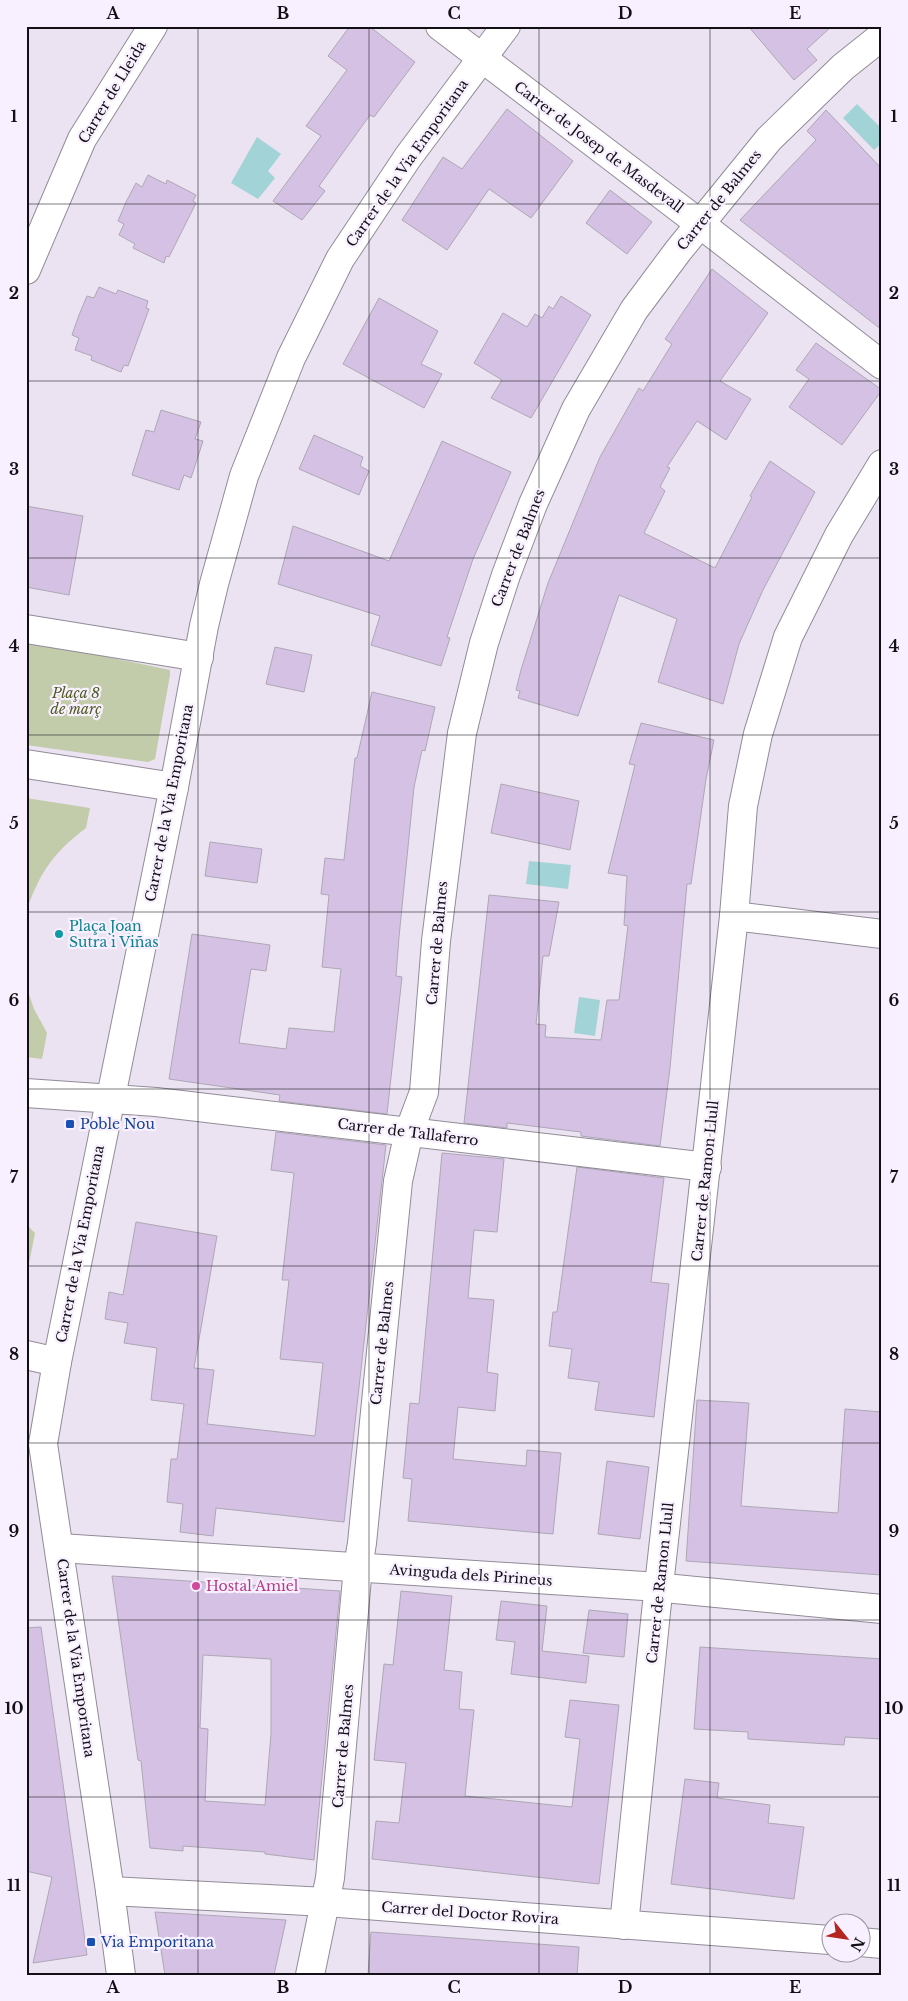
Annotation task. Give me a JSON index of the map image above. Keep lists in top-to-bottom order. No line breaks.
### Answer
{"streets":{"street":["Carrer de Lleida","Carrer de Josep de Masdevall","Carrer de la Via Emporitana","Carrer de Balmes","Carrer de Tallaferro","Carrer de Ramon Llull","Avinguda dels Pirineus","Carrer del Doctor Rovira"]},"crossings":[["Carrer de Josep de Masdevall","Carrer de la Via Emporitana"],["Carrer de Josep de Masdevall","Carrer de Balmes"],["Carrer de la Via Emporitana","Carrer de Tallaferro"],["Carrer de la Via Emporitana","Avinguda dels Pirineus"],["Carrer de la Via Emporitana","Carrer del Doctor Rovira"],["Carrer de Balmes","Carrer de Tallaferro"],["Carrer de Balmes","Avinguda dels Pirineus"],["Carrer de Balmes","Carrer del Doctor Rovira"],["Carrer de Tallaferro","Carrer de Ramon Llull"],["Carrer de Ramon Llull","Avinguda dels Pirineus"],["Carrer de Ramon Llull","Carrer del Doctor Rovira"]],"parks":["Plaça 8 de març"],"places":{"other":["Plaça Joan Sutra i Viñas","Hostal Amiel"],"transit":["Poble Nou","Via Emporitana"]},"north":"bottom right","grid":{"columns":["A","B","C","D","E"],"rows":["1","2","3","4","5","6","7","8","9","10","11"]}}
